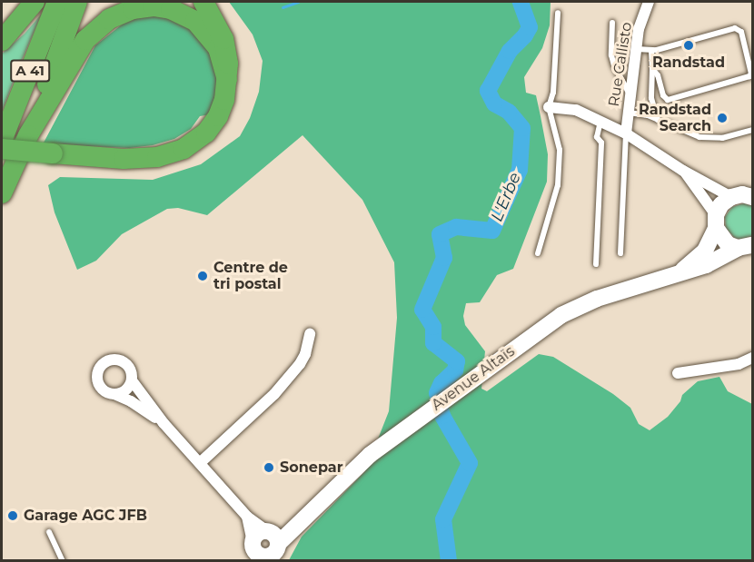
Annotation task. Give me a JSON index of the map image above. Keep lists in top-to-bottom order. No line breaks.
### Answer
{"streets":{"highway":["A 41"],"street":["Rue Callisto","Avenue Altaïs"]},"water":["L'Erbe"],"places":["Randstad","Randstad Search","Centre de tri postal","Sonepar","Garage AGC JFB"]}
